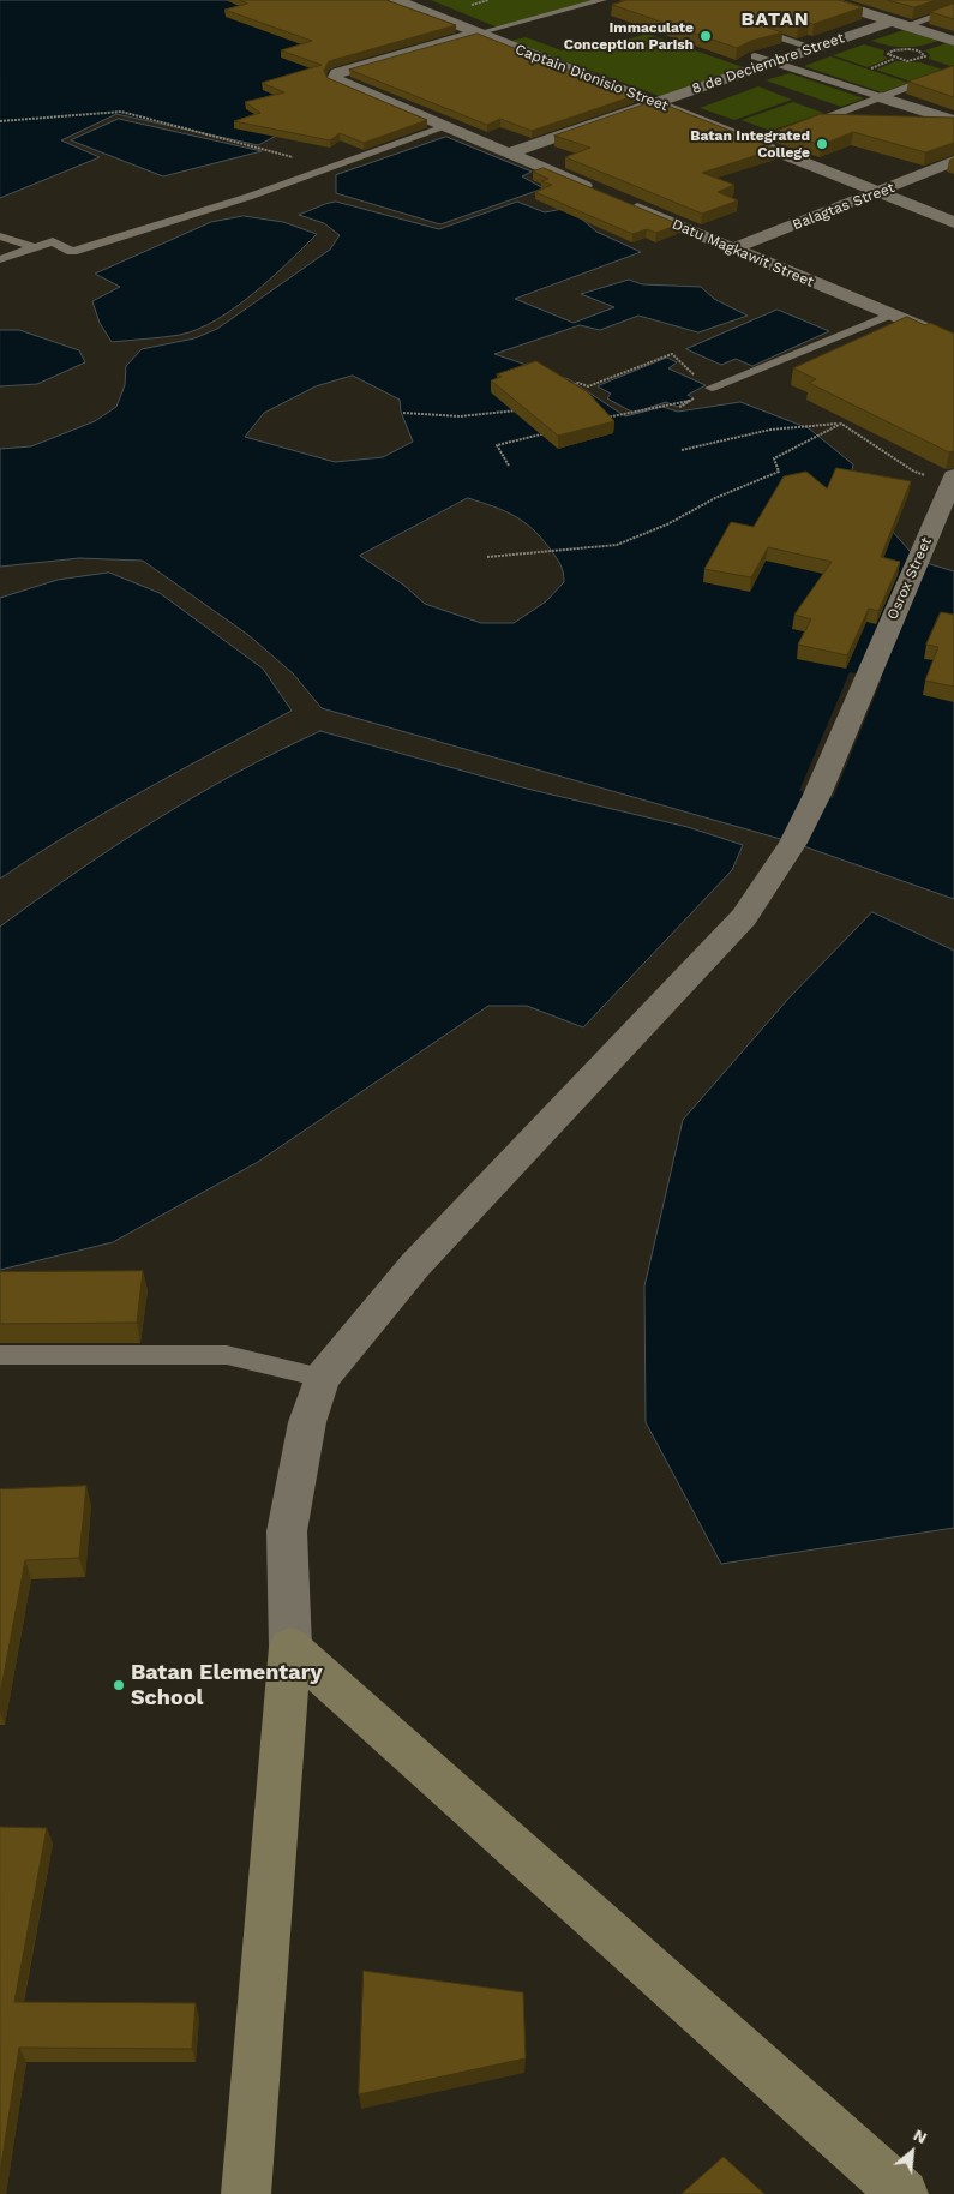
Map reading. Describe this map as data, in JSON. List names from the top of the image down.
{
  "streets": {
    "street": [
      "8 de Deciembre Street",
      "Captain Dionisio Street",
      "Balagtas Street",
      "Datu Magkawit Street",
      "Osrox Street"
    ]
  },
  "crossings": [
    ["8 de Deciembre Street", "Captain Dionisio Street"],
    ["8 de Deciembre Street", "Datu Magkawit Street"],
    ["Captain Dionisio Street", "Balagtas Street"],
    ["Captain Dionisio Street", "Datu Magkawit Street"],
    ["Balagtas Street", "Datu Magkawit Street"]
  ],
  "districts": ["BATAN"],
  "places": ["Immaculate Conception Parish", "Batan Integrated College", "Batan Elementary School"],
  "north": "top right"
}
